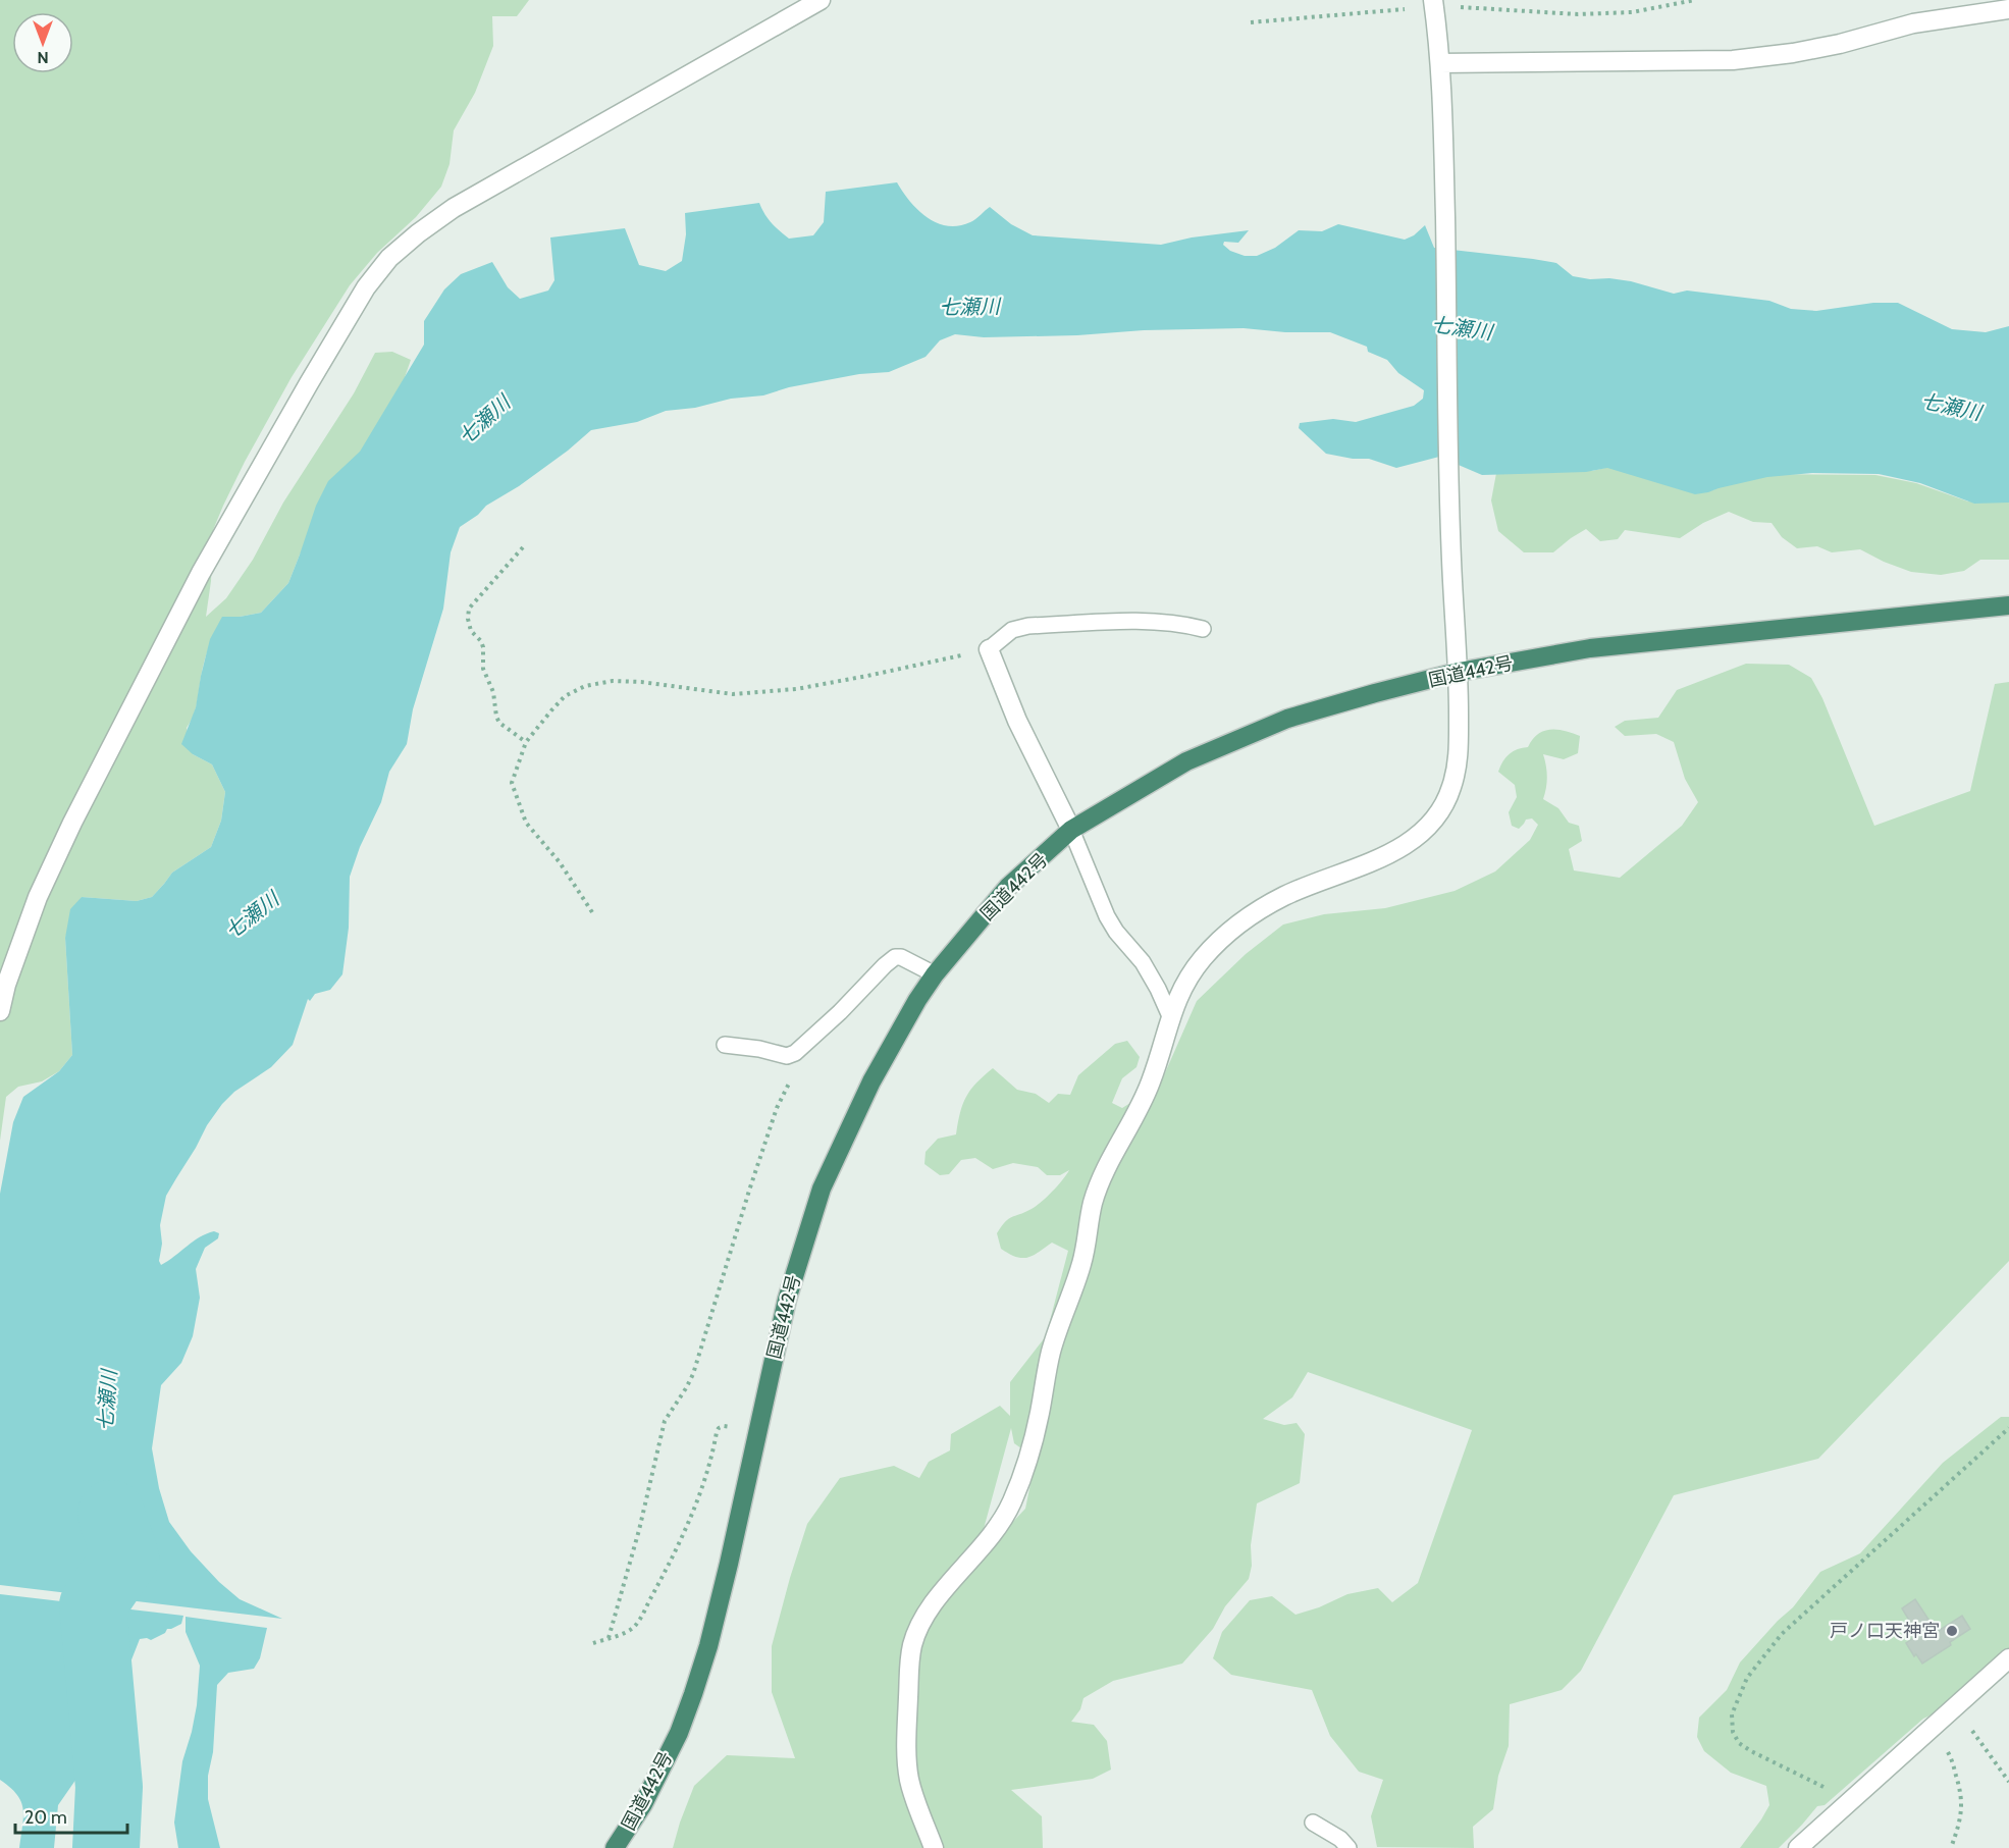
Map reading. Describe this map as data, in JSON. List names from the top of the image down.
{
  "streets": {
    "highway": ["国道442号"]
  },
  "water": ["七瀬川"],
  "places": ["戸ノ口天神宮"],
  "scale_bar": "20 m",
  "north": "bottom"
}
